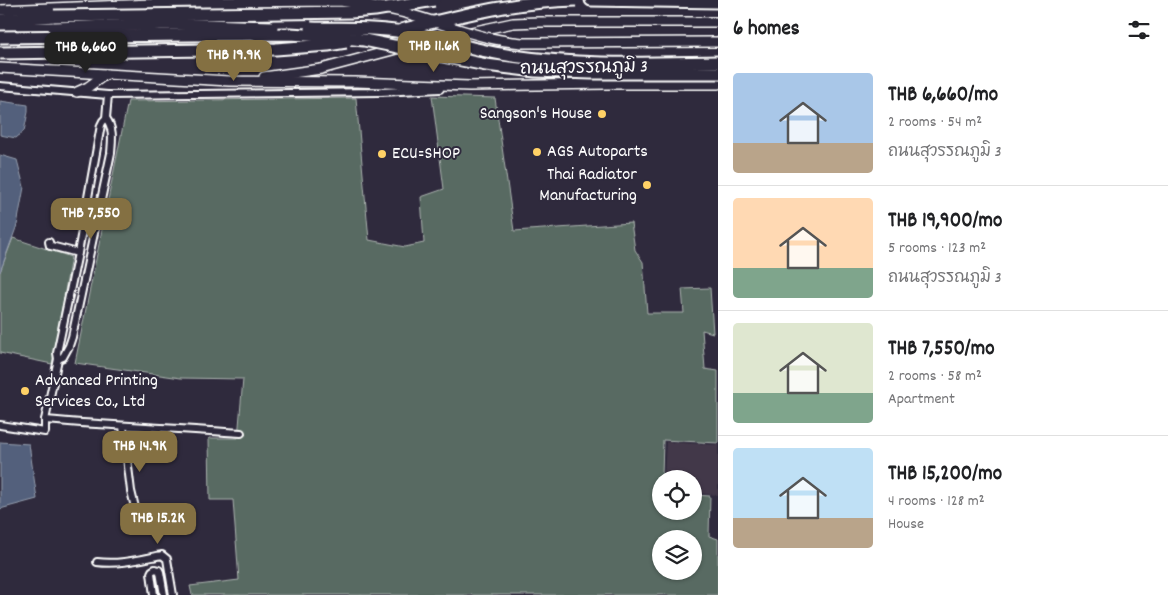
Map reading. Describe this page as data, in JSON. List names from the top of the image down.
{
  "streets": {
    "main road": ["ถนนสุวรรณภูมิ 3"]
  },
  "places": [
    "Sangson's House",
    "AGS Autoparts",
    "ECU=SHOP",
    "Thai Radiator Manufacturing",
    "Advanced Printing Services Co., Ltd"
  ],
  "page": {
    "heading": "6 homes",
    "price": [
      "THB 11.6K",
      "THB 6,660",
      "THB 19.9K",
      "THB 7,550",
      "THB 14.9K",
      "THB 15.2K"
    ],
    "list": [
      {
        "name": "THB 6,660/mo",
        "note": "2 rooms · 54 m² · ถนนสุวรรณภูมิ 3"
      },
      {
        "name": "THB 19,900/mo",
        "note": "5 rooms · 123 m² · ถนนสุวรรณภูมิ 3"
      },
      {
        "name": "THB 7,550/mo",
        "note": "2 rooms · 58 m² · Apartment"
      },
      {
        "name": "THB 15,200/mo",
        "note": "4 rooms · 128 m² · House"
      }
    ]
  }
}
